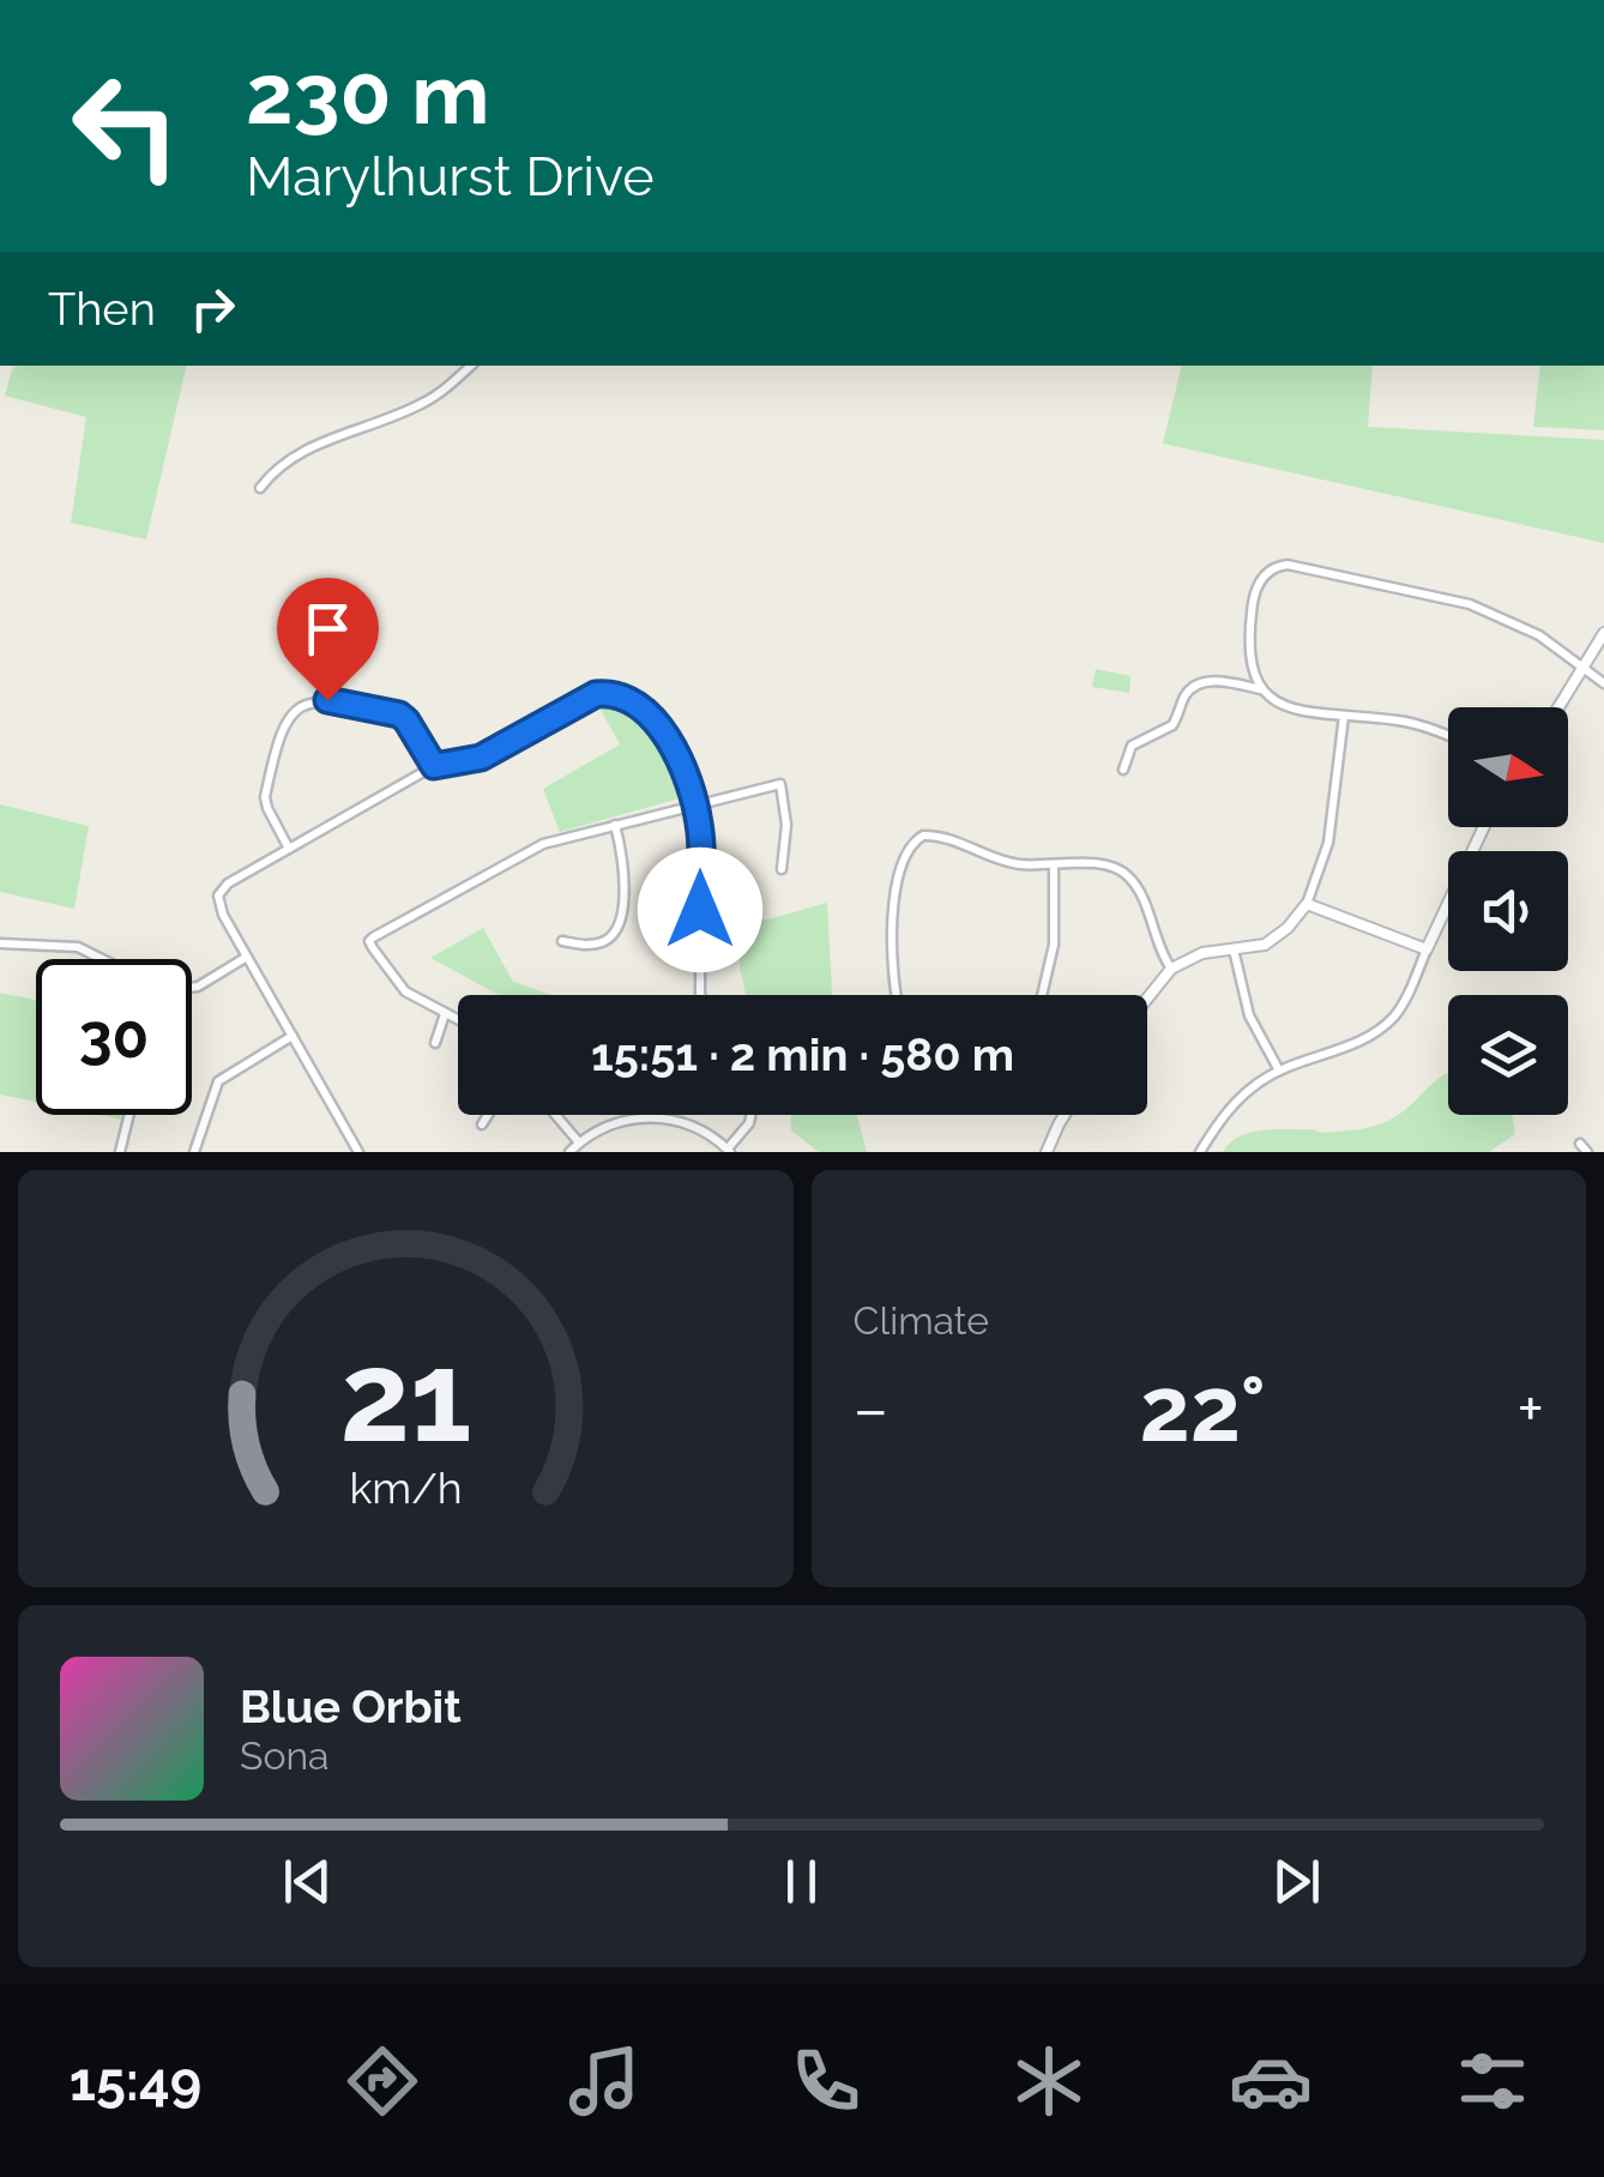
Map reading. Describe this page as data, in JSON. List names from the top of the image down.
{
  "north": "right",
  "page": {
    "turn": ["230 m", "Marylhurst Drive"],
    "then": "Then",
    "limit": "30",
    "trip": "15:51 · 2 min · 580 m",
    "tile": "Climate",
    "heat": ["−", "22°", "+"],
    "song": ["Blue Orbit", "Sona"],
    "tabs": "15:49",
    "gauge": ["21", "km/h"]
  }
}
